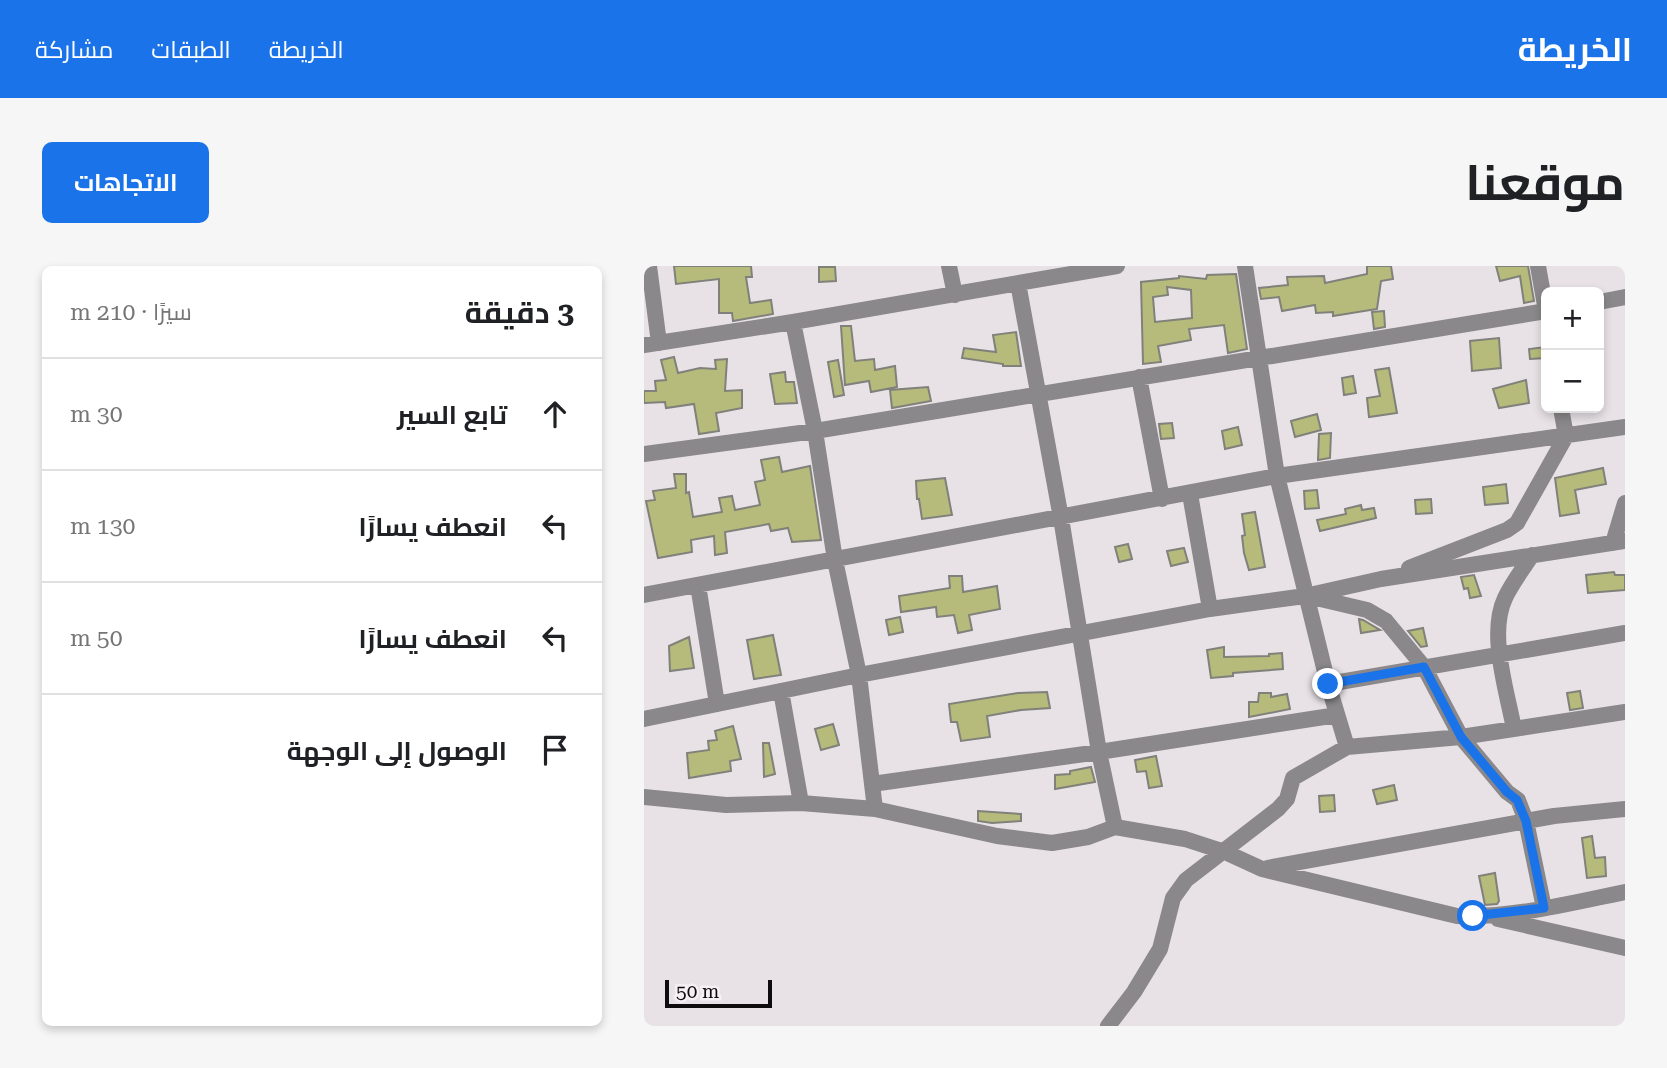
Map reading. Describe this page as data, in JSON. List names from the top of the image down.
{
  "scale_bar": "50 m",
  "page": {
    "header": "الخريطة",
    "nav": ["الخريطة", "الطبقات", "مشاركة"],
    "title": "موقعنا",
    "buttons": "الاتجاهات",
    "heading": ["3 دقيقة", "سيرًا · 210 m"],
    "map_buttons": ["+", "−"],
    "list": [
      ["تابع السير", "30 m"],
      ["انعطف يسارًا", "130 m"],
      ["انعطف يسارًا", "50 m"],
      "الوصول إلى الوجهة"
    ],
    "scale": "50 m"
  }
}
